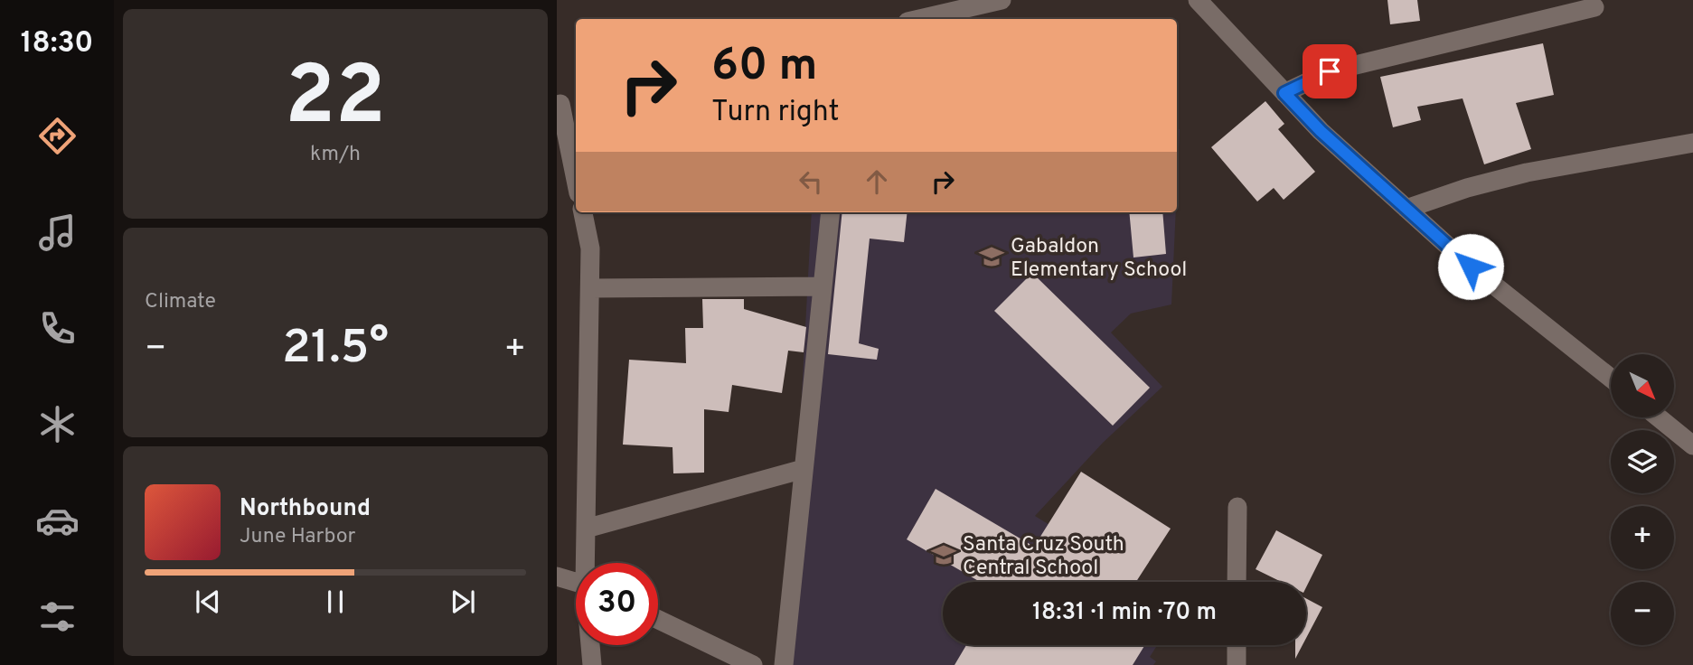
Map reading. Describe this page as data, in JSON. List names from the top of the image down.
{
  "places": {
    "school or university": ["Gabaldon Elementary School", "Santa Cruz South Central School"]
  },
  "north": "bottom right",
  "page": {
    "tabs": "18:30",
    "tile": [
      ["22", "km/h"],
      "Climate"
    ],
    "turn": ["60 m", "Turn right"],
    "heat": ["−", "21.5°", "+"],
    "map_buttons": ["+", "−"],
    "song": ["Northbound", "June Harbor"],
    "limit": "30",
    "trip": "18:31 · 1 min · 70 m"
  }
}
